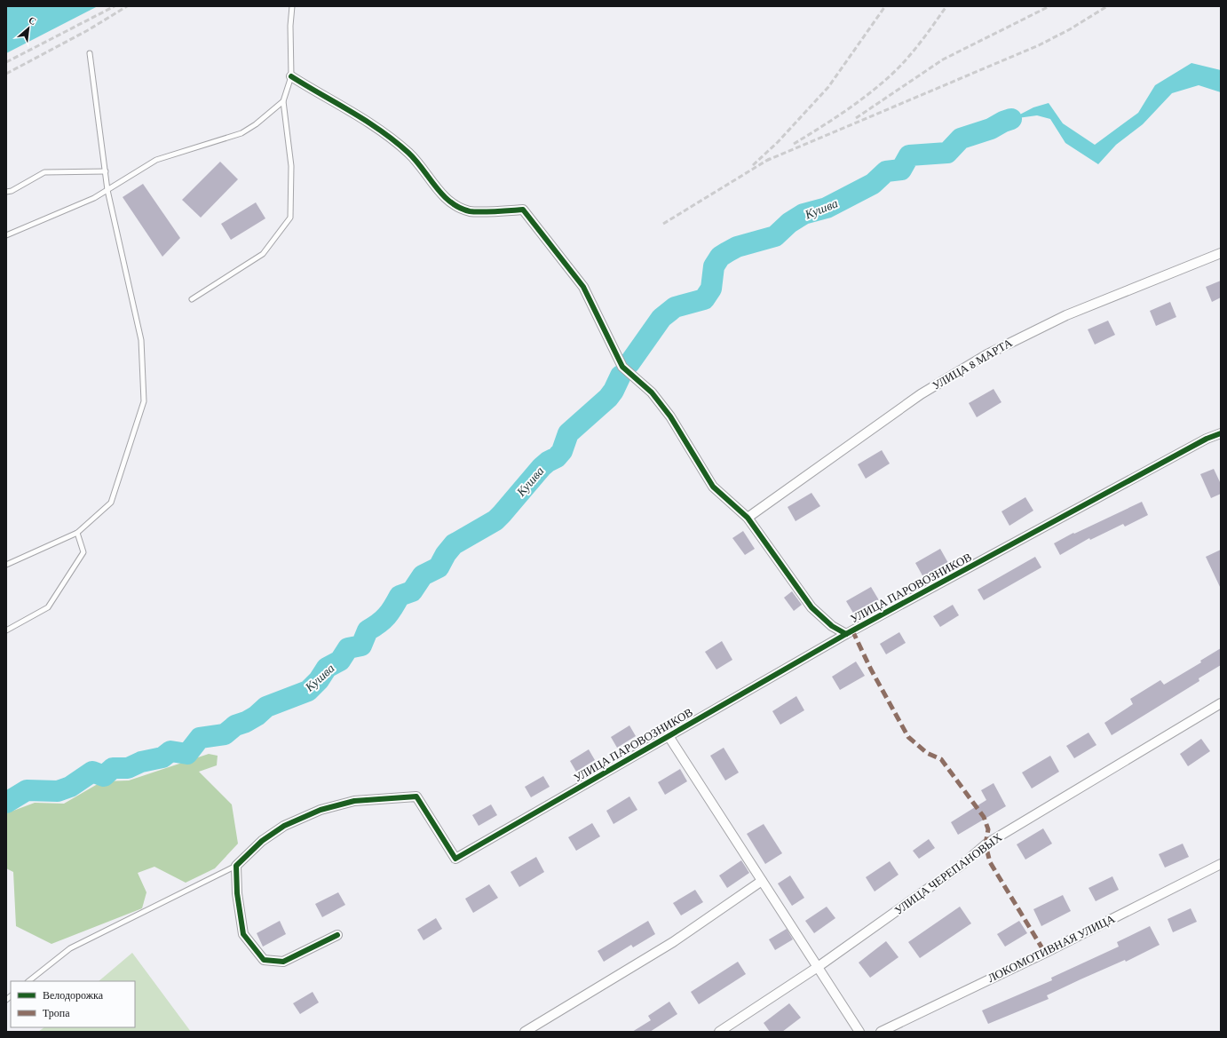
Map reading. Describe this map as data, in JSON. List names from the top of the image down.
{
  "streets": {
    "street": [
      "УЛИЦА 8 МАРТА",
      "УЛИЦА ПАРОВОЗНИКОВ",
      "УЛИЦА ЧЕРЕПАНОВЫХ",
      "ЛОКОМОТИВНАЯ УЛИЦА"
    ]
  },
  "water": ["Кушва"],
  "legend": ["Велодорожка", "Тропа"],
  "north": "top right"
}
